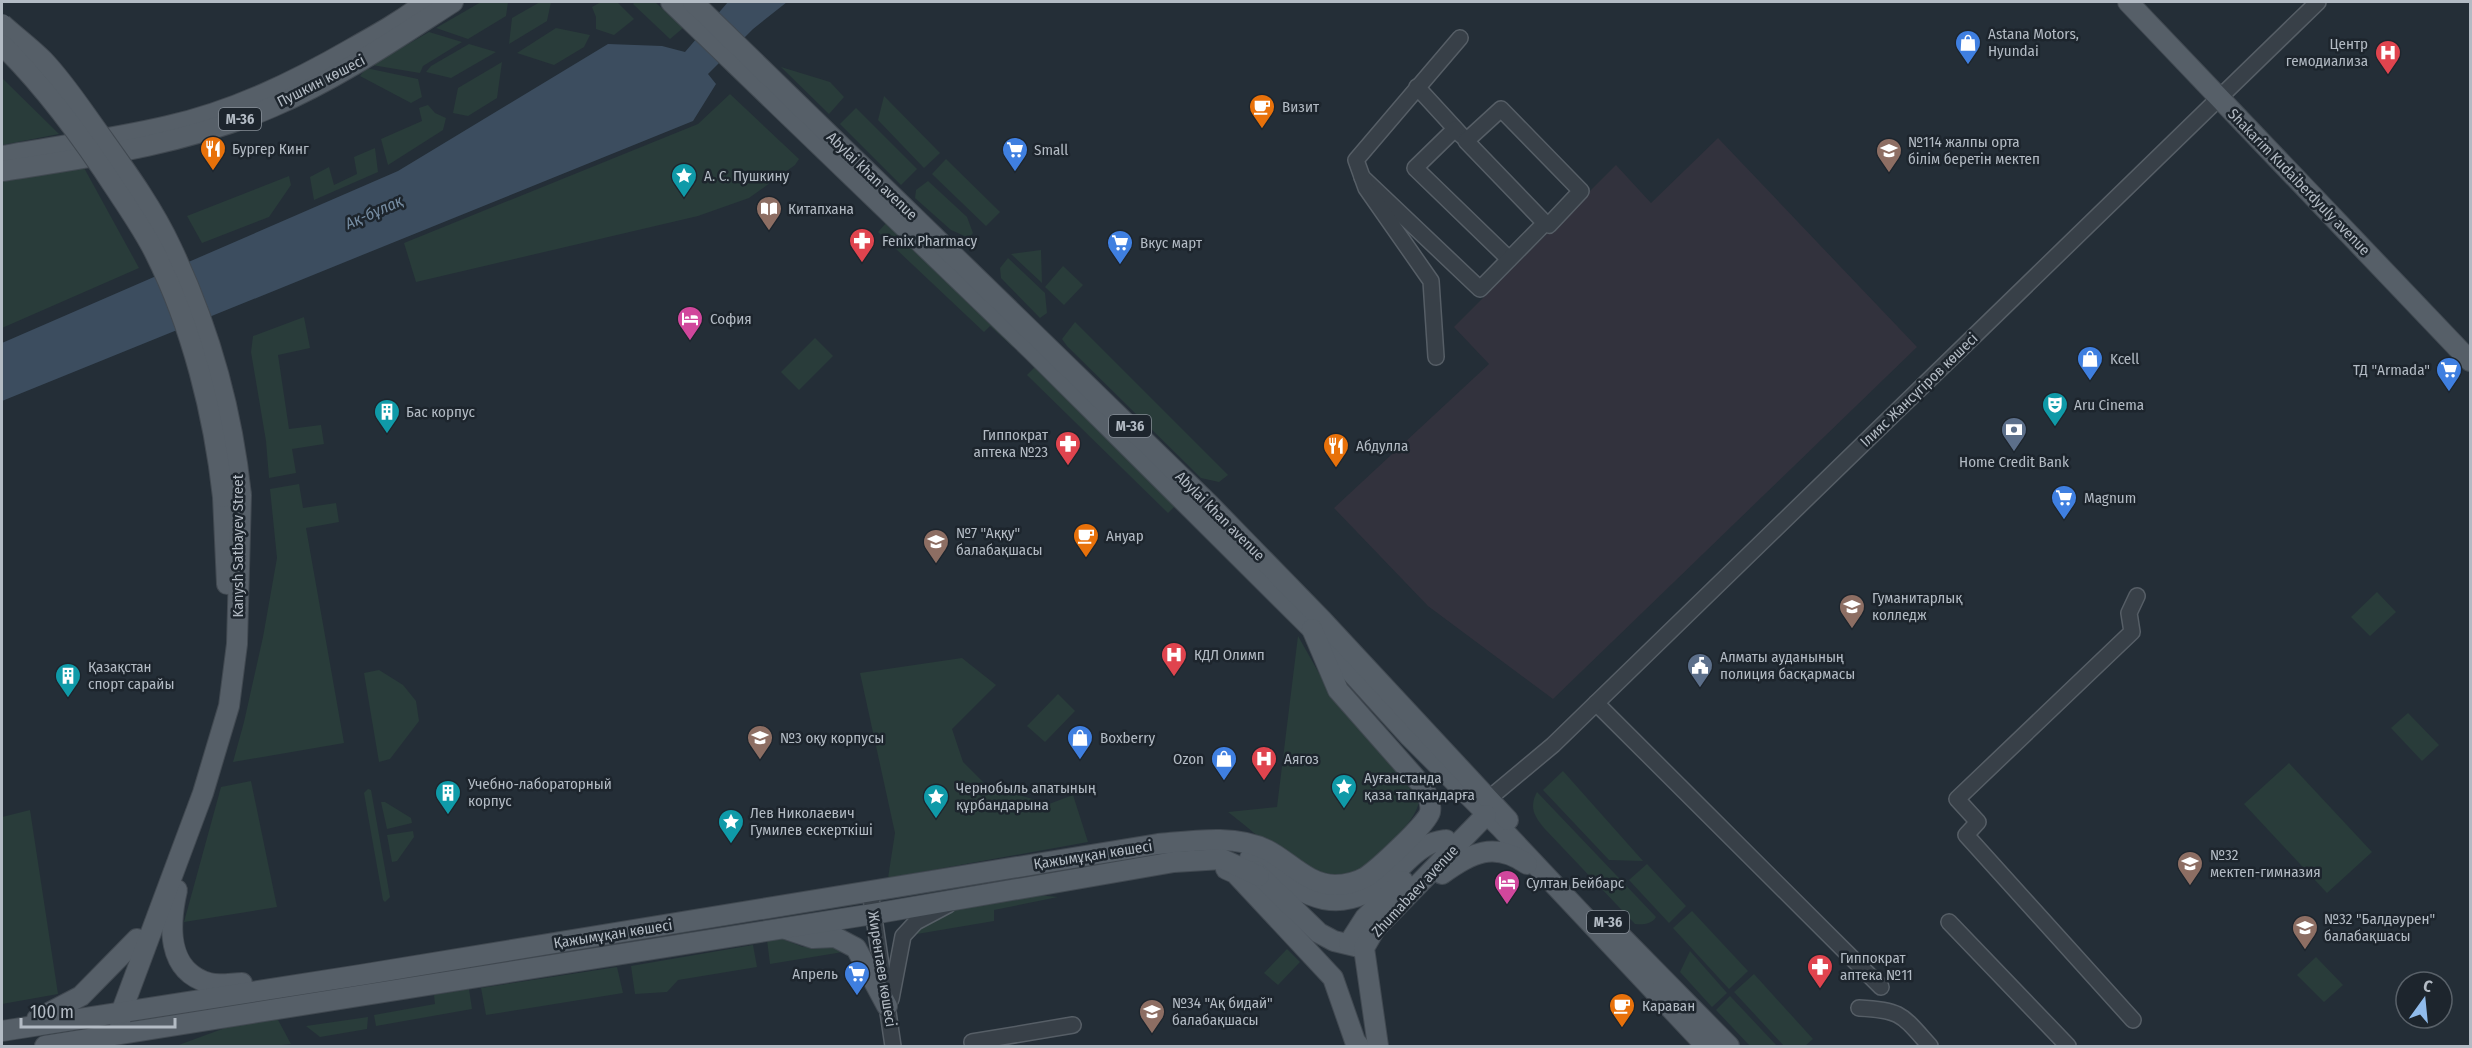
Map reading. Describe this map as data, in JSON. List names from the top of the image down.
{
  "streets": {
    "main road": [
      "Пушкин көшесі",
      "M-36",
      "Abylai khan avenue",
      "Shakarim Kudaiberdyuly avenue",
      "Kanysh Satbayev Street",
      "Қажымұқан көшесі",
      "Zhumabaev avenue"
    ],
    "street": ["Ілияс Жансүгіров көшесі", "Жирентаев көшесі"]
  },
  "crossings": [
    ["M-36", "Abylai khan avenue"],
    ["Abylai khan avenue", "Ілияс Жансүгіров көшесі"],
    ["Abylai khan avenue", "Қажымұқан көшесі"],
    ["Abylai khan avenue", "Zhumabaev avenue"],
    ["Shakarim Kudaiberdyuly avenue", "Ілияс Жансүгіров көшесі"],
    ["Ілияс Жансүгіров көшесі", "Zhumabaev avenue"],
    ["Kanysh Satbayev Street", "Қажымұқан көшесі"],
    ["Қажымұқан көшесі", "Жирентаев көшесі"]
  ],
  "water": ["Ақ-бұлақ"],
  "places": {
    "shop": [
      "Astana Motors, Hyundai",
      "Kcell",
      "Boxberry",
      "Ozon"
    ],
    "hospital": ["Центр гемодиализа", "КДЛ Олимп", "Аягоз"],
    "cafe": ["Визит", "Ануар", "Караван"],
    "restaurant": ["Бургер Кинг", "Абдулла"],
    "supermarket": [
      "Small",
      "Вкус март",
      "ТД \"Armada\"",
      "Magnum",
      "Апрель"
    ],
    "school or university": [
      "№114 жалпы орта білім беретін мектеп",
      "№7 \"Аққу\" балабақшасы",
      "Гуманитарлық колледж",
      "№3 оқу корпусы",
      "№32 мектеп-гимназия",
      "№32 \"Балдәурен\" балабақшасы",
      "№34 \"Ақ бидай\" балабақшасы"
    ],
    "place": [
      "А. С. Пушкину",
      "Ауғанстанда қаза тапқандарға",
      "Чернобыль апатының құрбандарына",
      "Лев Николаевич Гумилев ескерткіші"
    ],
    "library": ["Китапхана"],
    "pharmacy": ["Fenix Pharmacy", "Гиппократ аптека №23", "Гиппократ аптека №11"],
    "hotel": ["София", "Султан Бейбарс"],
    "theatre": ["Aru Cinema"],
    "building": ["Бас корпус", "Қазақстан спорт сарайы", "Учебно-лабораторный корпус"],
    "bank": ["Home Credit Bank"],
    "public building": ["Алматы ауданының полиция басқармасы"]
  },
  "scale_bar": "100 m",
  "north": "top"
}
